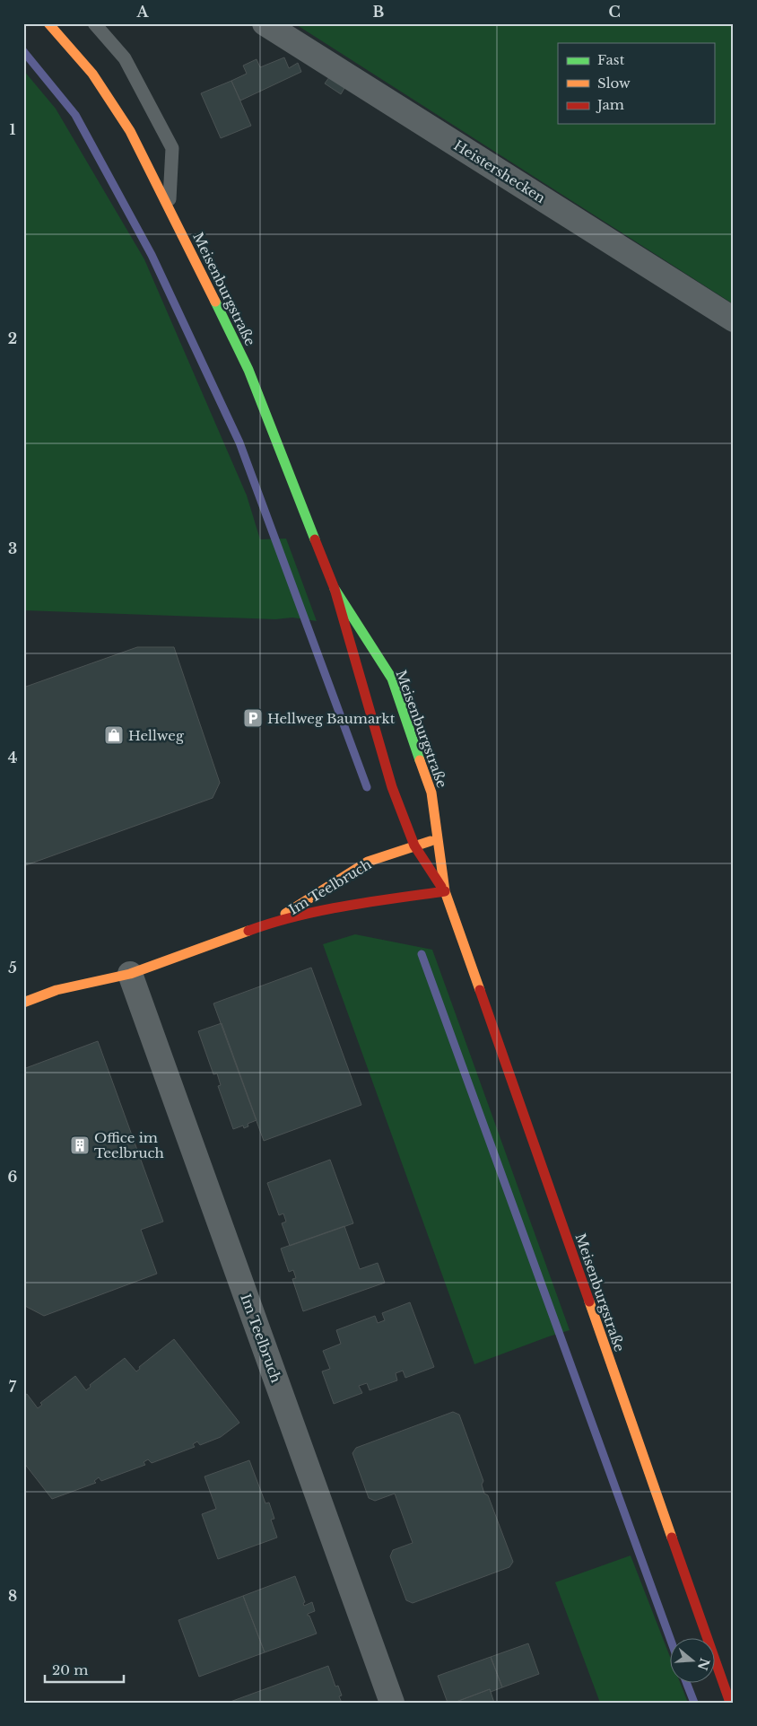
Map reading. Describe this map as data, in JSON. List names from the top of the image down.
{
  "streets": {
    "main road": ["Meisenburgstraße", "Im Teelbruch"],
    "street": ["Heistershecken"]
  },
  "crossings": [
    ["Meisenburgstraße", "Im Teelbruch"]
  ],
  "places": {
    "parking": ["Hellweg Baumarkt"],
    "shop": ["Hellweg"],
    "building": ["Office im Teelbruch"]
  },
  "legend": ["Fast", "Slow", "Jam"],
  "scale_bar": "20 m",
  "north": "right",
  "grid": {
    "columns": ["A", "B", "C"],
    "rows": [
      "1",
      "2",
      "3",
      "4",
      "5",
      "6",
      "7",
      "8"
    ]
  }
}
